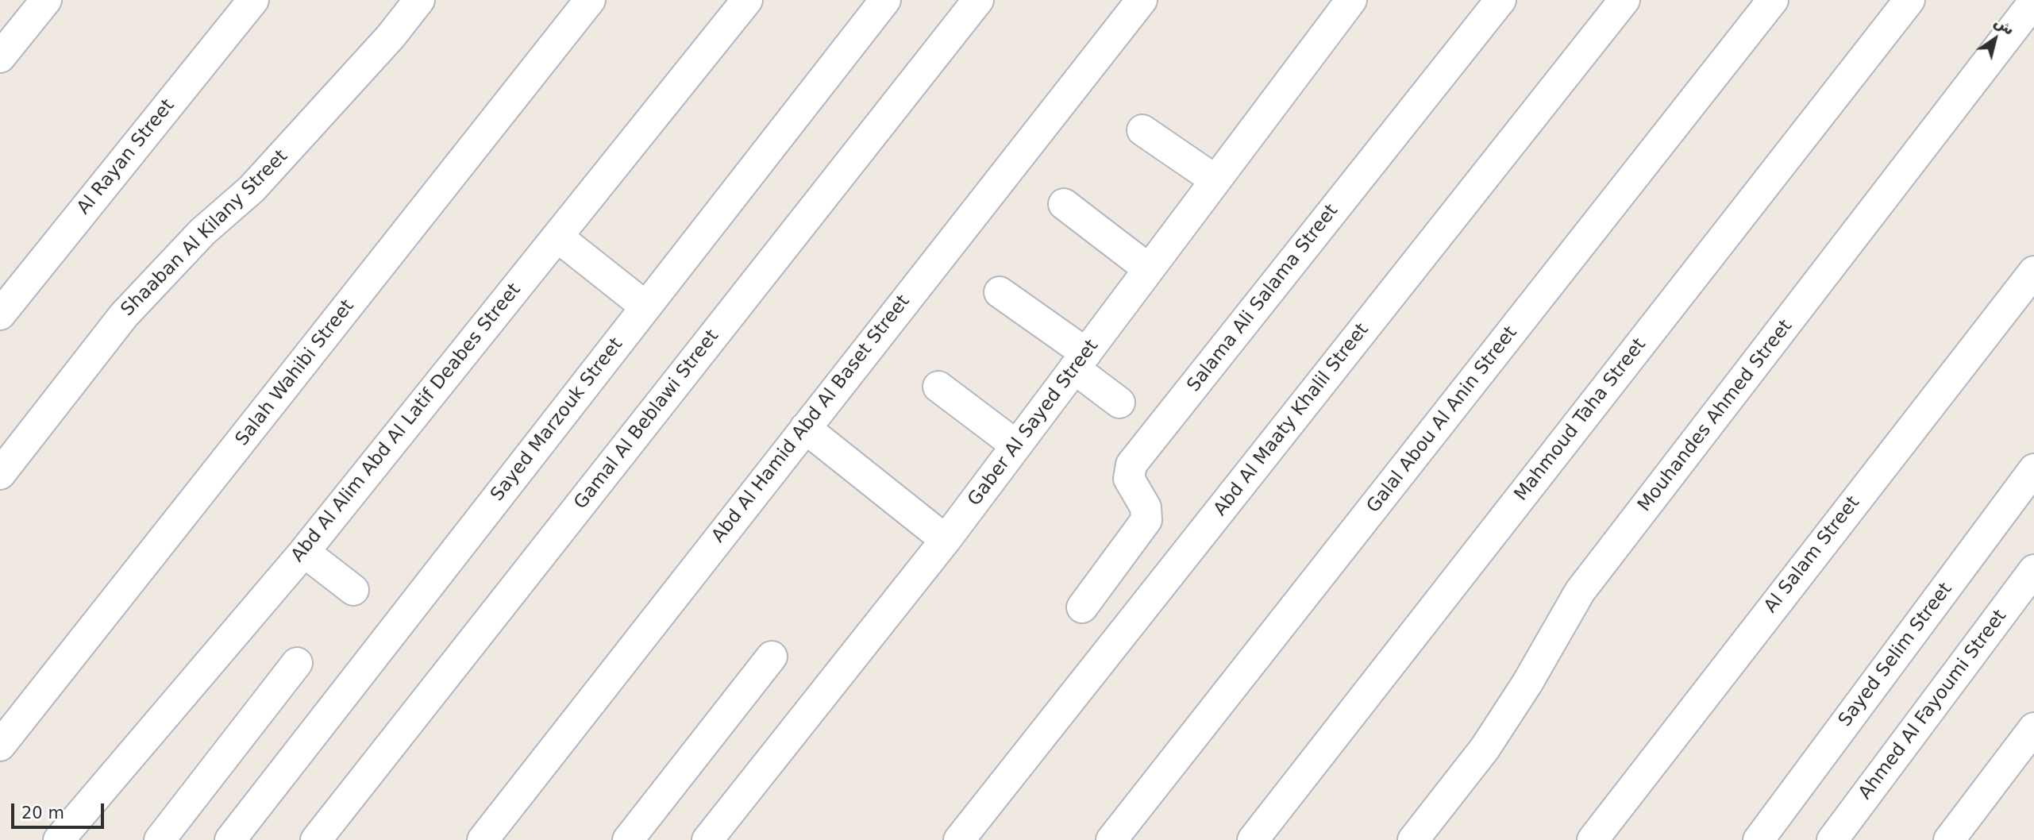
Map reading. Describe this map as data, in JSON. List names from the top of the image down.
{
  "streets": {
    "street": [
      "Al Rayan Street",
      "Shaaban Al Kilany Street",
      "Salama Ali Salama Street",
      "Salah Wahibi Street",
      "Mouhandes Ahmed Street",
      "Abd Al Hamid Abd Al Baset Street",
      "Sayed Marzouk Street",
      "Gamal Al Beblawi Street",
      "Abd Al Maaty Khalil Street",
      "Galal Abou Al Anin Street",
      "Mahmoud Taha Street",
      "Abd Al Alim Abd Al Latif Deabes Street",
      "Gaber Al Sayed Street",
      "Al Salam Street",
      "Sayed Selim Street",
      "Ahmed Al Fayoumi Street"
    ]
  },
  "scale_bar": "20 m",
  "north": "top right"
}
